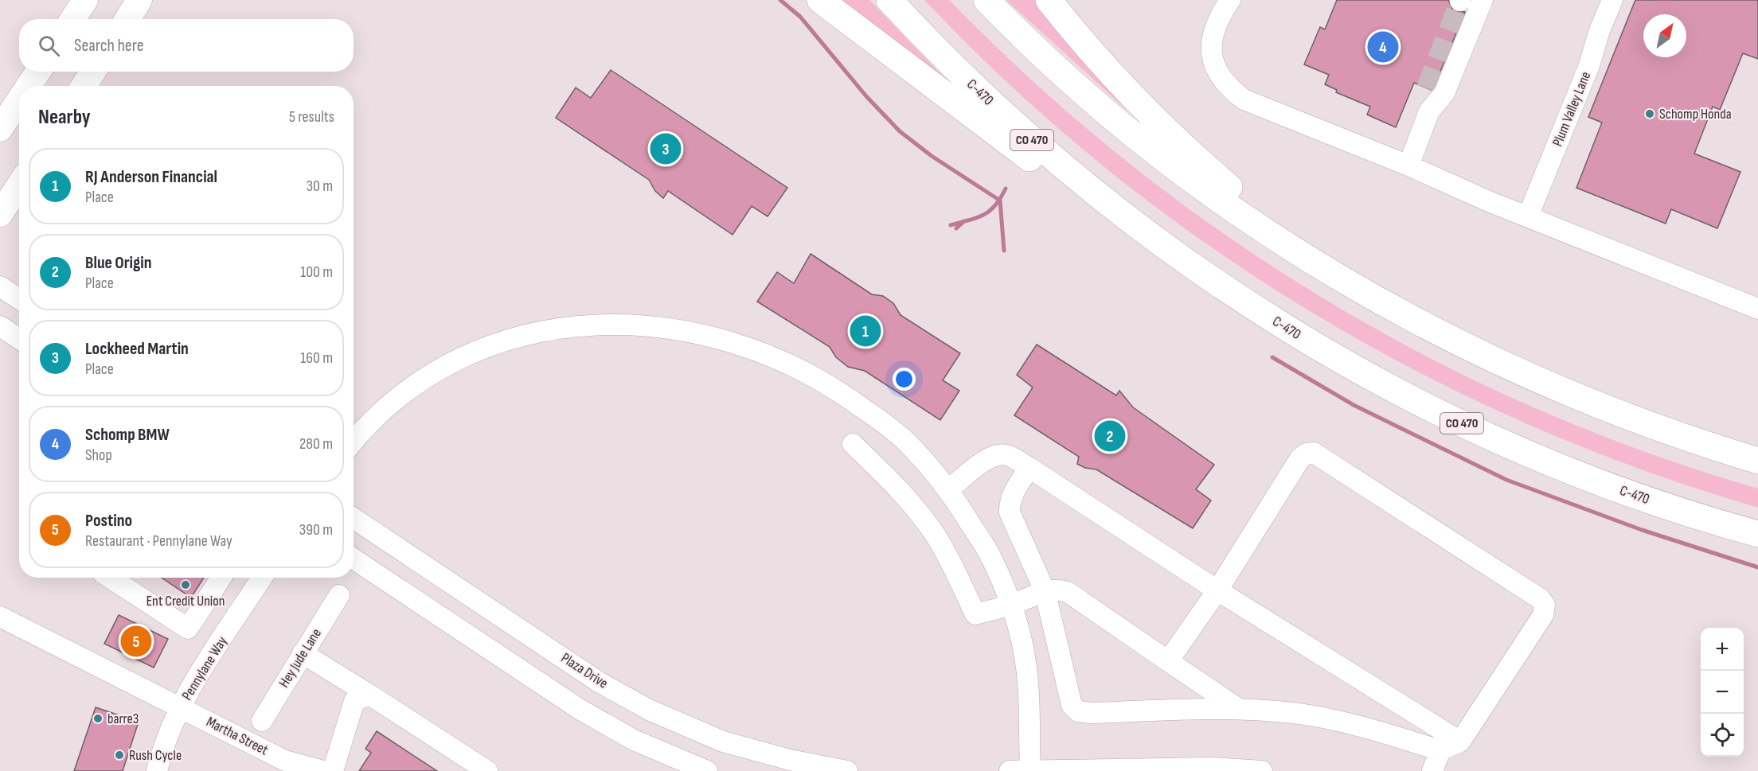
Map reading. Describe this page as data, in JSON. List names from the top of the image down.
{
  "streets": {
    "highway": ["C-470", "CO 470"],
    "street": [
      "Plum Valley Lane",
      "Hey Jude Lane",
      "Pennylane Way",
      "Plaza Drive",
      "Martha Street"
    ]
  },
  "crossings": [
    ["Pennylane Way", "Martha Street"]
  ],
  "places": [
    "Schomp Honda",
    "Ent Credit Union",
    "barre3",
    "Rush Cycle"
  ],
  "north": "top right",
  "page": {
    "search": "Search here",
    "pins": [
      "4",
      "3",
      "1",
      "2",
      "5"
    ],
    "heading": ["Nearby", "5 results"],
    "list": [
      {
        "mark": "1",
        "name": "RJ Anderson Financial",
        "note": "Place",
        "value": "30 m"
      },
      {
        "mark": "2",
        "name": "Blue Origin",
        "note": "Place",
        "value": "100 m"
      },
      {
        "mark": "3",
        "name": "Lockheed Martin",
        "note": "Place",
        "value": "160 m"
      },
      {
        "mark": "4",
        "name": "Schomp BMW",
        "note": "Shop",
        "value": "280 m"
      },
      {
        "mark": "5",
        "name": "Postino",
        "note": "Restaurant · Pennylane Way",
        "value": "390 m"
      }
    ],
    "map_buttons": ["+", "−"]
  }
}
